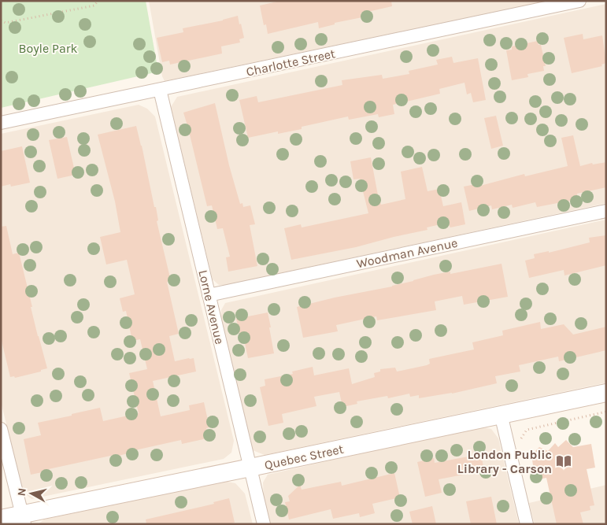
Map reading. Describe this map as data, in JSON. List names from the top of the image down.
{
  "streets": {
    "street": [
      "Charlotte Street",
      "Woodman Avenue",
      "Lorne Avenue",
      "Quebec Street"
    ]
  },
  "crossings": [
    ["Charlotte Street", "Lorne Avenue"],
    ["Woodman Avenue", "Lorne Avenue"],
    ["Lorne Avenue", "Quebec Street"]
  ],
  "parks": ["Boyle Park"],
  "places": {
    "library": ["London Public Library - Carson"]
  },
  "north": "left"
}
